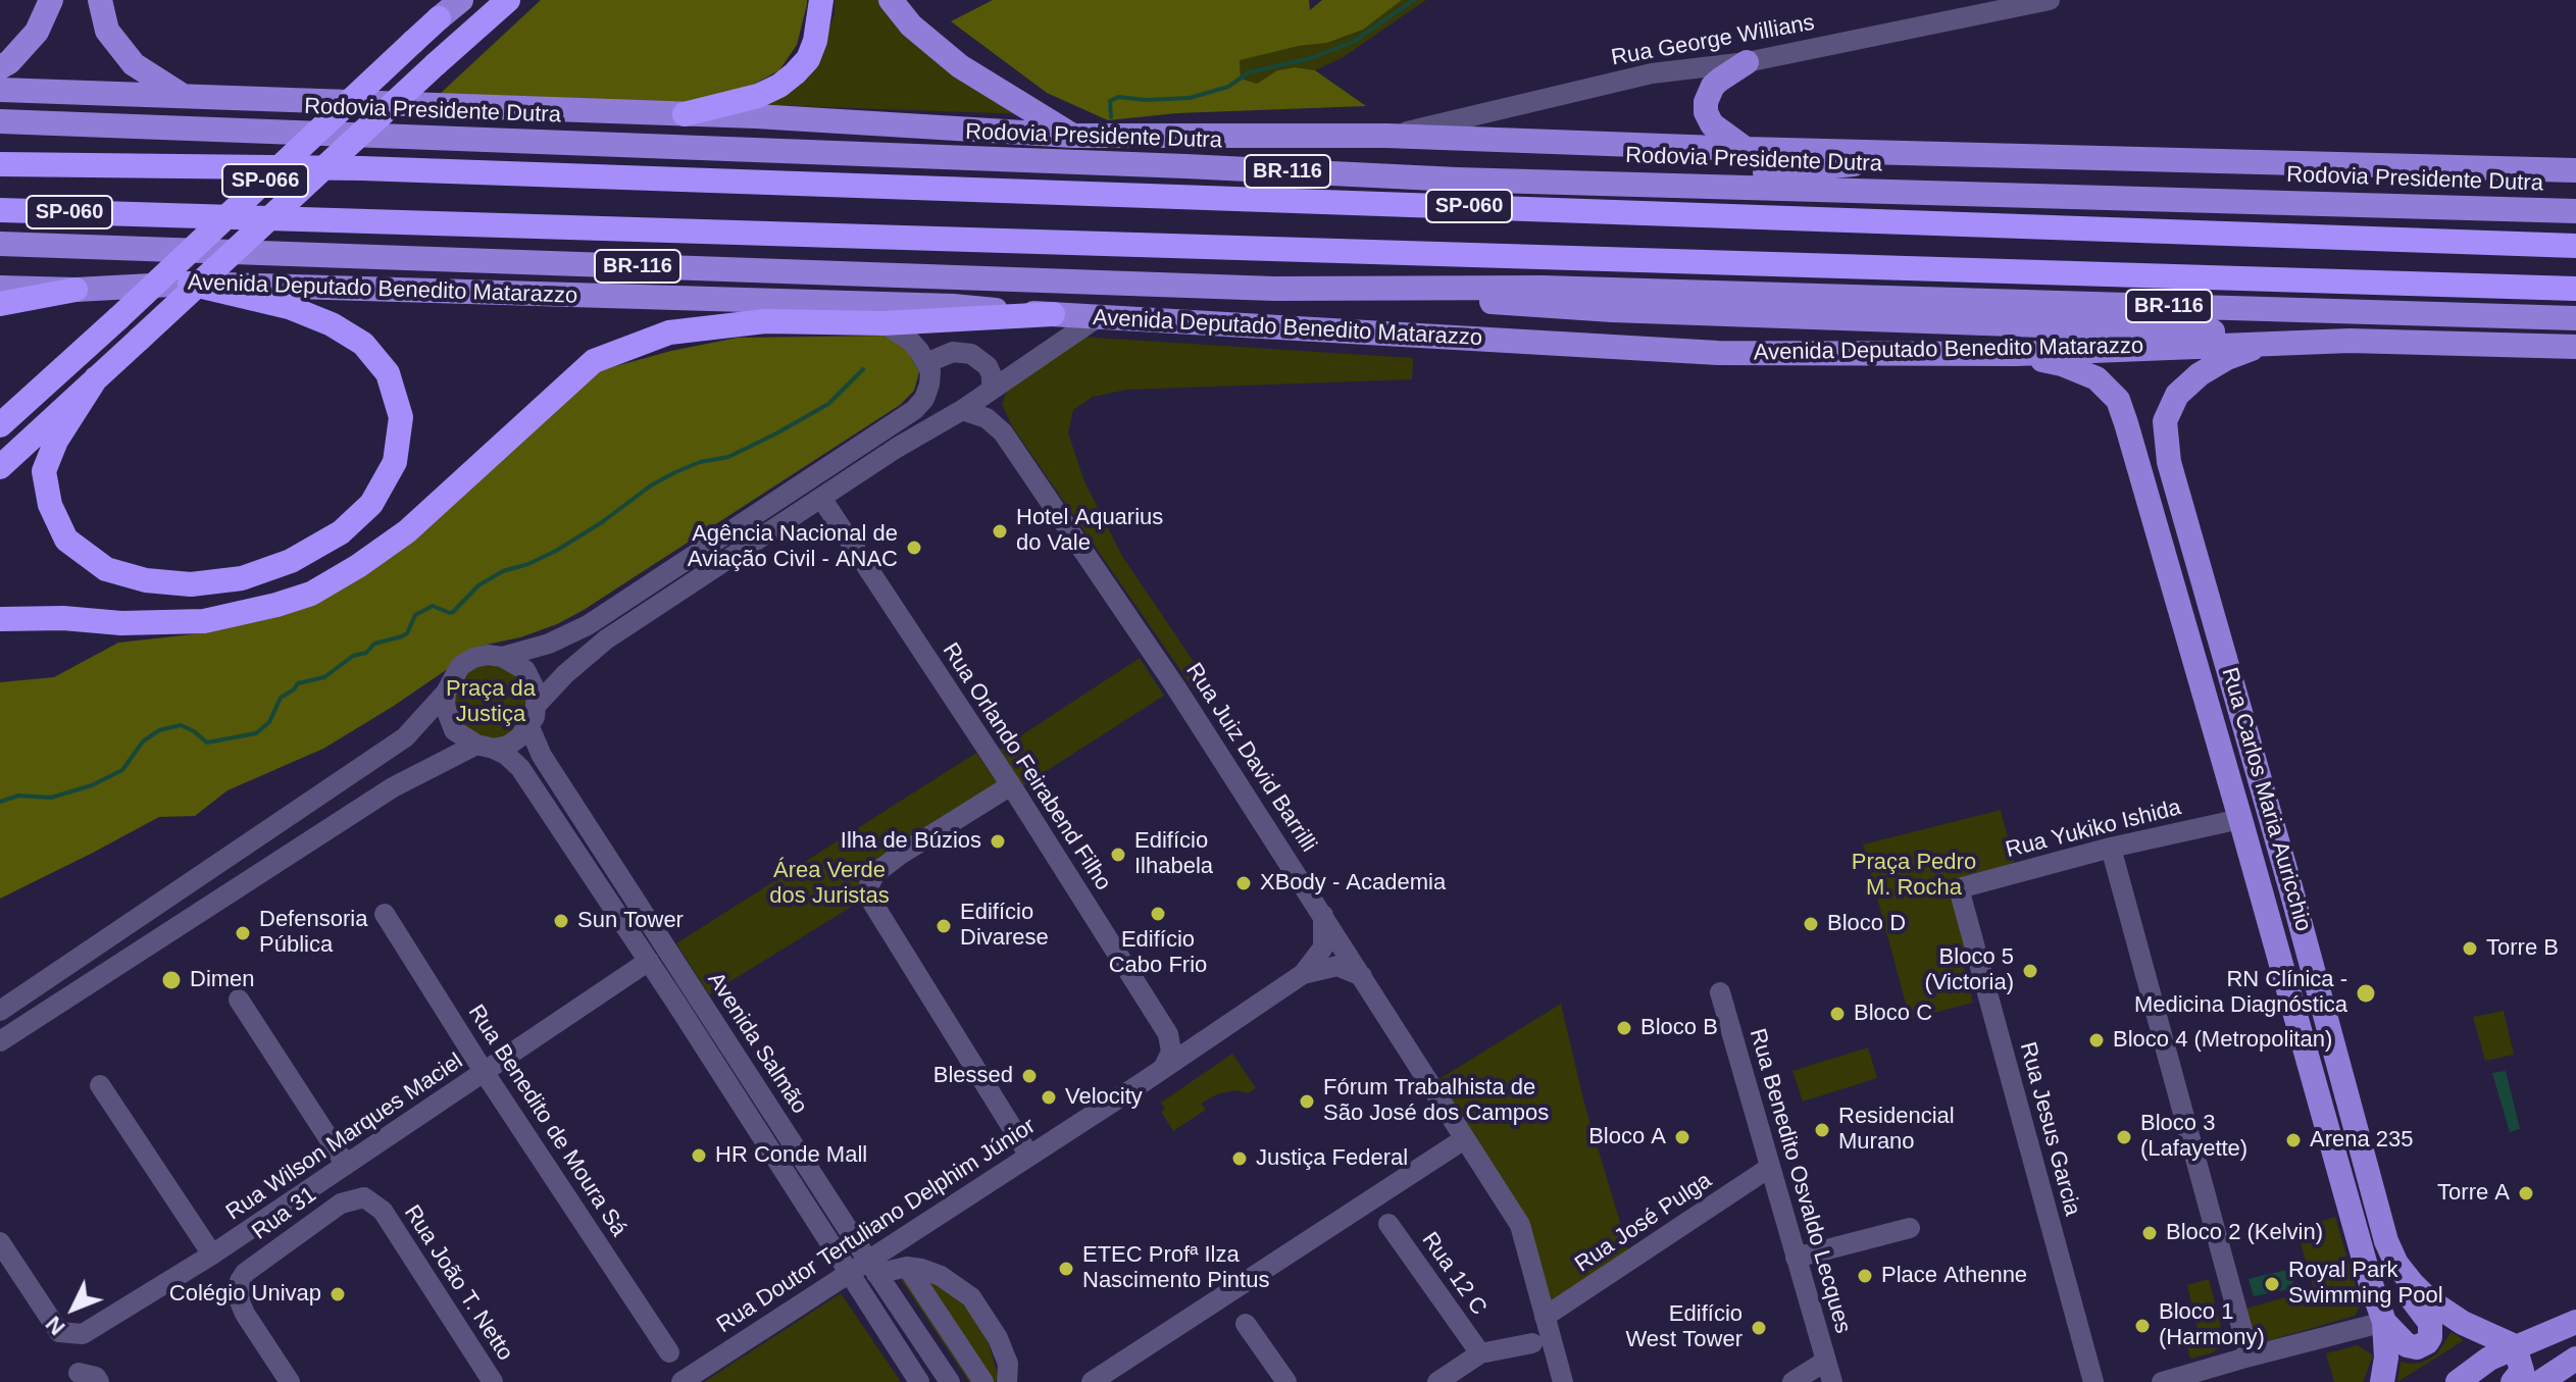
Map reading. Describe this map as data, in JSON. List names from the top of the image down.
{
  "streets": {
    "highway": ["SP-066", "SP-060"],
    "main road": [
      "Rodovia Presidente Dutra",
      "BR-116",
      "Avenida Deputado Benedito Matarazzo",
      "Rua Carlos Maria Auricchio"
    ],
    "street": [
      "Rua George Willians",
      "Rua Juiz David Barrilli",
      "Rua Orlando Feirabend Filho",
      "Rua Yukiko Ishida",
      "Avenida Salmão",
      "Rua Benedito de Moura Sá",
      "Rua Jesus Garcia",
      "Rua Wilson Marques Maciel",
      "Rua Benedito Osvaldo Lecques",
      "Rua 31",
      "Rua José Pulga",
      "Rua Doutor Tertuliano Delphim Júnior",
      "Rua 12 C",
      "Rua João T. Netto"
    ]
  },
  "crossings": [
    ["Avenida Deputado Benedito Matarazzo", "Rua Carlos Maria Auricchio"],
    ["Rua Juiz David Barrilli", "Rua José Pulga"],
    ["Rua Juiz David Barrilli", "Rua Doutor Tertuliano Delphim Júnior"],
    ["Rua Orlando Feirabend Filho", "Rua Doutor Tertuliano Delphim Júnior"],
    ["Rua Carlos Maria Auricchio", "Rua Yukiko Ishida"],
    ["Rua Yukiko Ishida", "Rua Jesus Garcia"],
    ["Avenida Salmão", "Rua Wilson Marques Maciel"],
    ["Avenida Salmão", "Rua Doutor Tertuliano Delphim Júnior"],
    ["Rua Benedito de Moura Sá", "Rua Wilson Marques Maciel"],
    ["Rua Benedito Osvaldo Lecques", "Rua José Pulga"],
    ["Rua 31", "Rua João T. Netto"]
  ],
  "parks": ["Praça da Justiça", "Praça Pedro M. Rocha", "Área Verde dos Juristas"],
  "places": [
    "Hotel Aquarius do Vale",
    "Agência Nacional de Aviação Civil - ANAC",
    "Ilha de Búzios",
    "Edifício Ilhabela",
    "XBody - Academia",
    "Edifício Cabo Frio",
    "Sun Tower",
    "Bloco D",
    "Edifício Divarese",
    "Defensoria Pública",
    "Torre B",
    "Bloco 5 (Victoria)",
    "Dimen",
    "RN Clínica - Medicina Diagnóstica",
    "Bloco C",
    "Bloco B",
    "Bloco 4 (Metropolitan)",
    "Blessed",
    "Velocity",
    "Fórum Trabalhista de São José dos Campos",
    "Residencial Murano",
    "Bloco A",
    "Bloco 3 (Lafayette)",
    "Arena 235",
    "HR Conde Mall",
    "Justiça Federal",
    "Torre A",
    "Bloco 2 (Kelvin)",
    "ETEC Profª Ilza Nascimento Pintus",
    "Place Athenne",
    "Royal Park Swimming Pool",
    "Colégio Univap",
    "Bloco 1 (Harmony)",
    "Edifício West Tower"
  ],
  "north": "bottom left"
}
